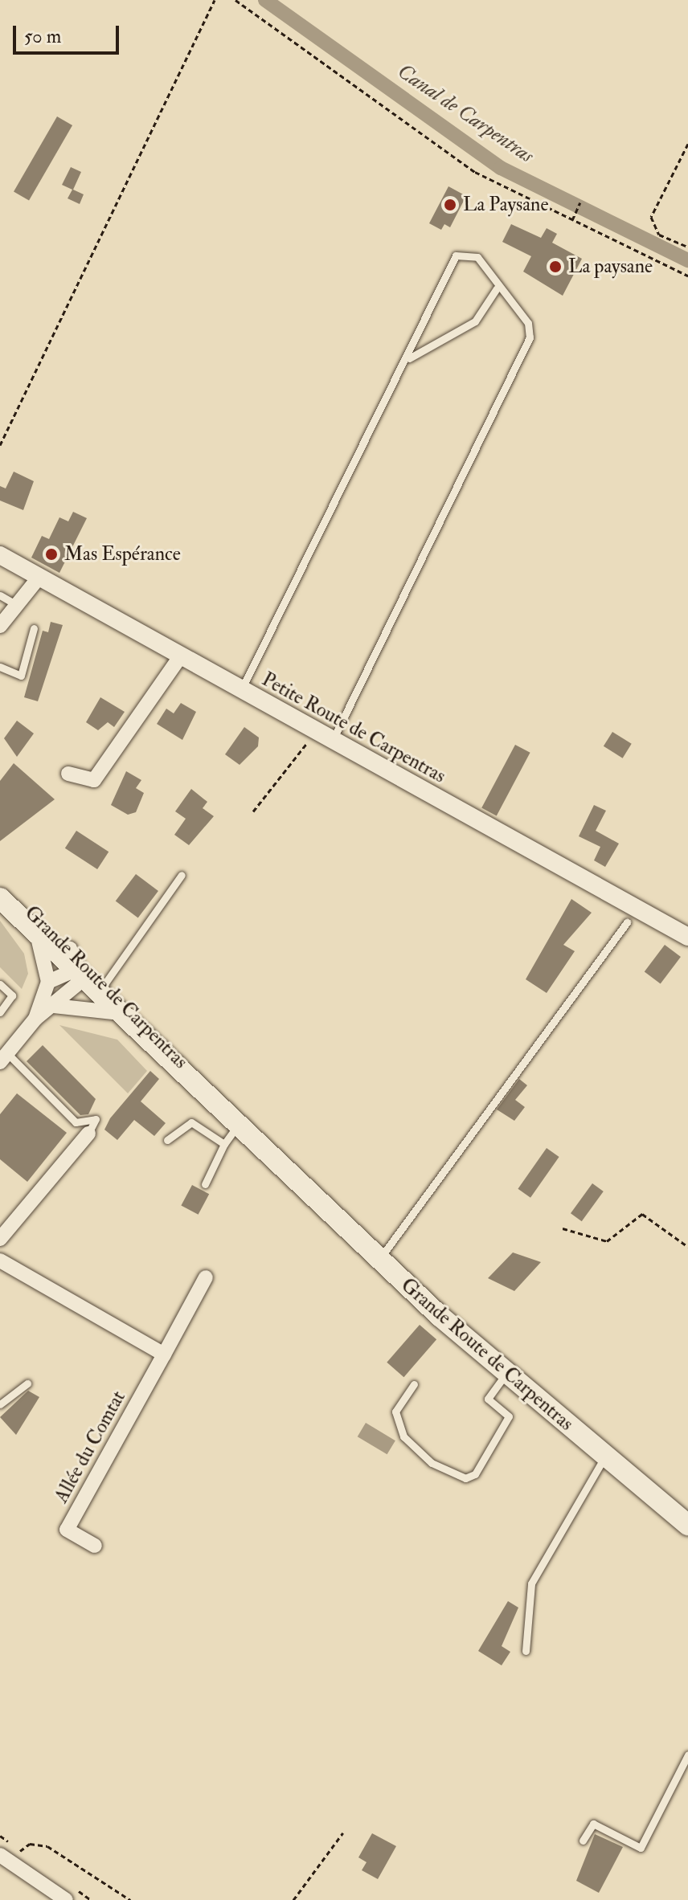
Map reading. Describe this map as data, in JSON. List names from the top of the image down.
{
  "streets": {
    "main road": ["Grande Route de Carpentras"],
    "street": ["Petite Route de Carpentras", "Allée du Comtat"]
  },
  "water": ["Canal de Carpentras"],
  "places": ["La Paysane", "La paysane", "Mas Espérance"],
  "scale_bar": "50 m"
}
